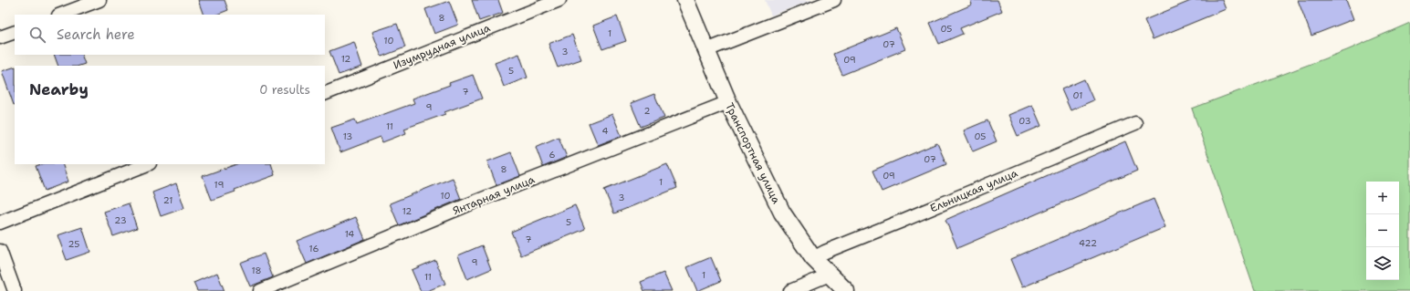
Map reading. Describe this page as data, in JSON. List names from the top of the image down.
{
  "streets": {
    "street": [
      "Изумрудная улица",
      "Транспортная улица",
      "Ельницкая улица",
      "Янтарная улица"
    ]
  },
  "crossings": [
    ["Транспортная улица", "Ельницкая улица"],
    ["Транспортная улица", "Янтарная улица"]
  ],
  "house_numbers": [
    "8",
    "05",
    "1",
    "10",
    "07",
    "3",
    "12",
    "09",
    "5",
    "7",
    "01",
    "9",
    "2",
    "03",
    "11",
    "4",
    "13",
    "05",
    "6",
    "07",
    "8",
    "09",
    "1",
    "19",
    "10",
    "3",
    "21",
    "12",
    "23",
    "5",
    "14",
    "7",
    "422",
    "25",
    "16",
    "9",
    "18",
    "1",
    "11"
  ],
  "page": {
    "search": "Search here",
    "heading": ["Nearby", "0 results"],
    "map_buttons": ["+", "−"]
  }
}
